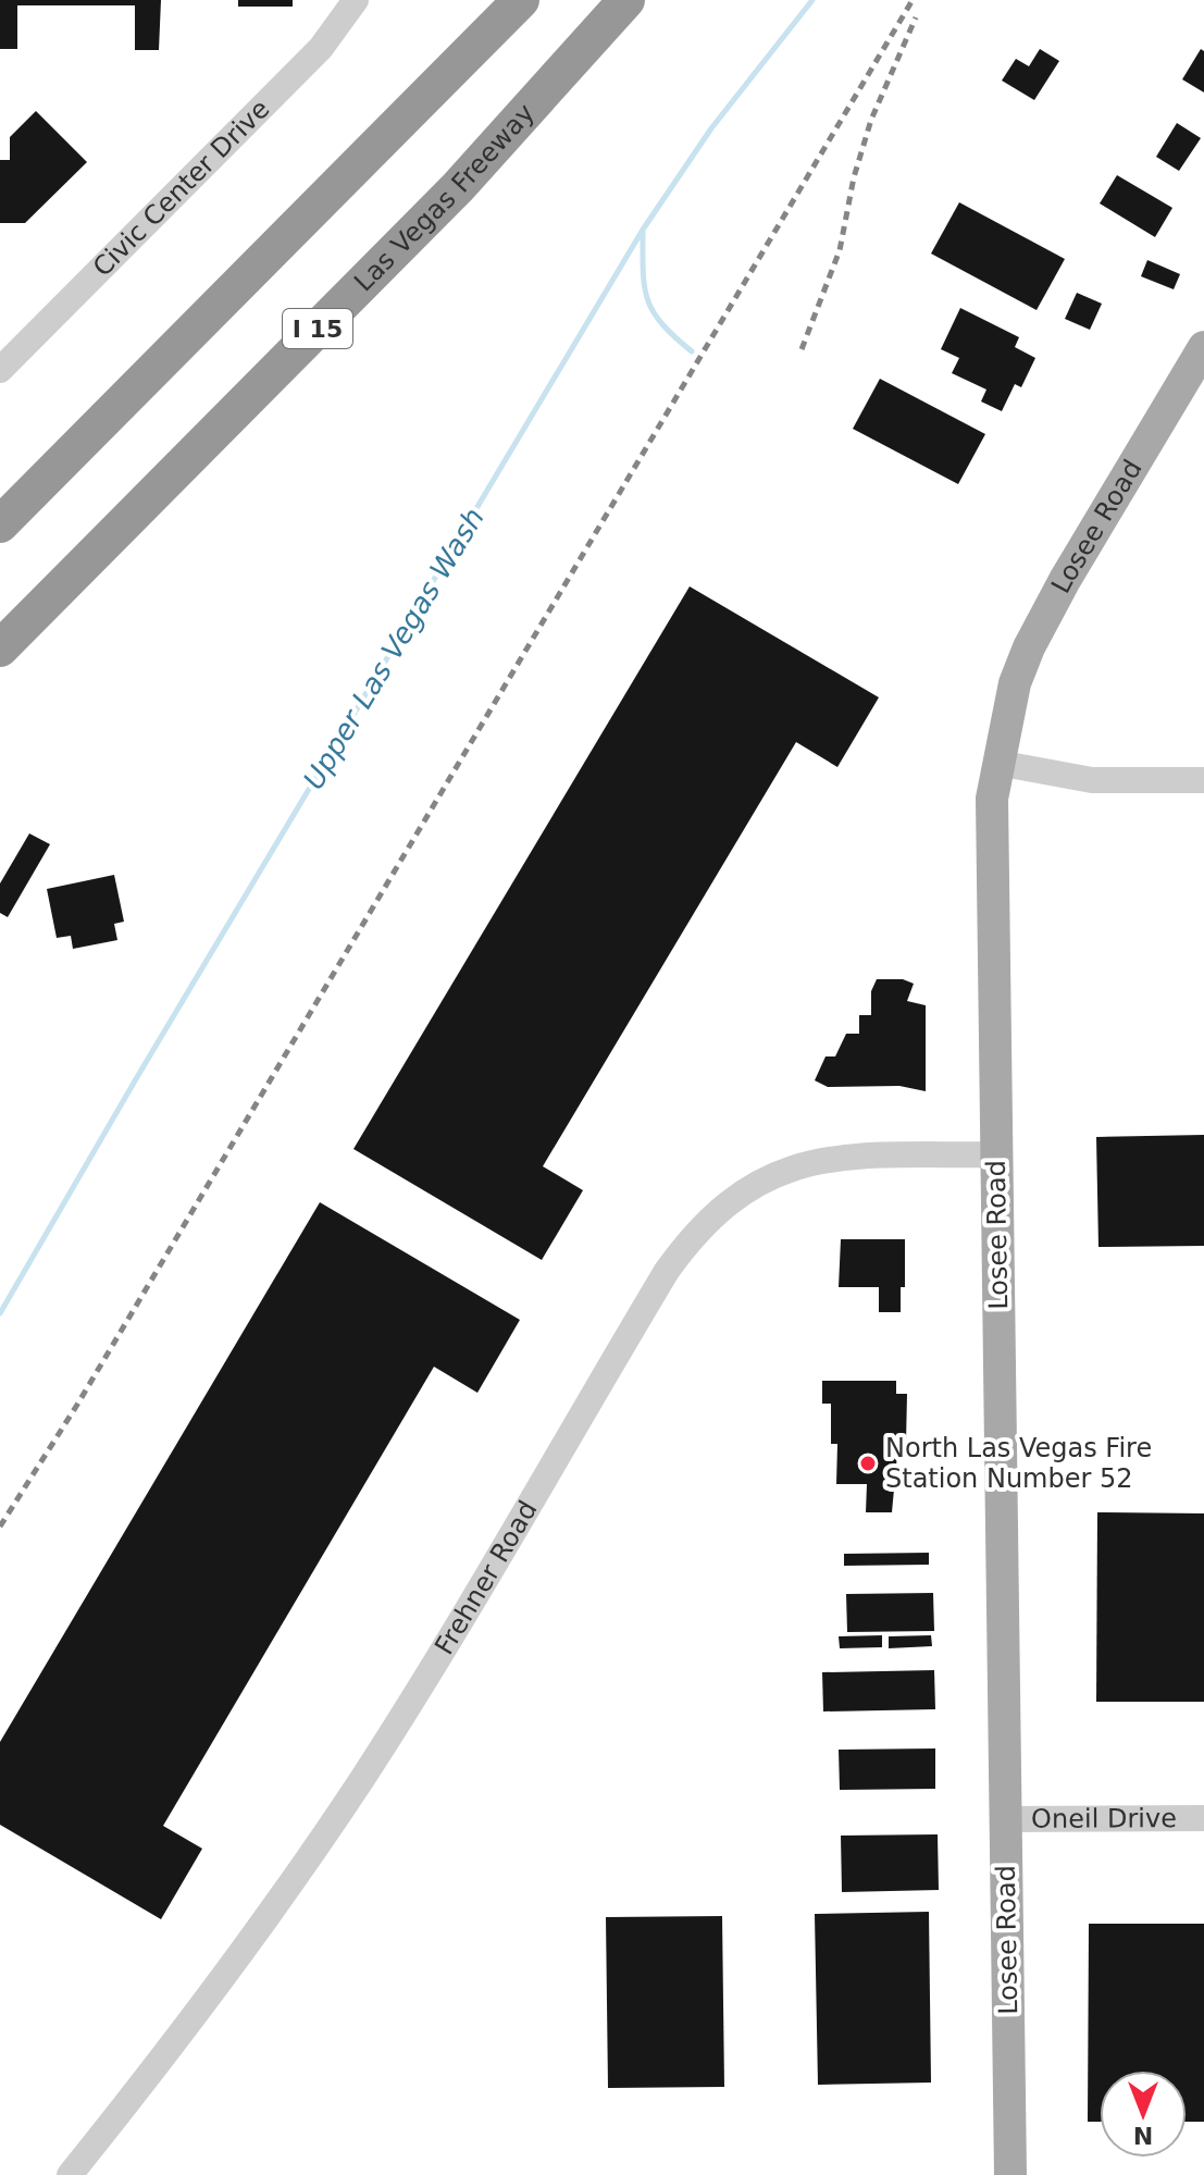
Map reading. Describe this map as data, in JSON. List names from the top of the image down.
{
  "streets": {
    "highway": ["Las Vegas Freeway", "I 15"],
    "main road": ["Losee Road"],
    "street": ["Civic Center Drive", "Frehner Road", "Oneil Drive"]
  },
  "crossings": [
    ["Losee Road", "Frehner Road"],
    ["Losee Road", "Oneil Drive"]
  ],
  "water": ["Upper Las Vegas Wash"],
  "places": ["North Las Vegas Fire Station Number 52"],
  "north": "bottom"
}
